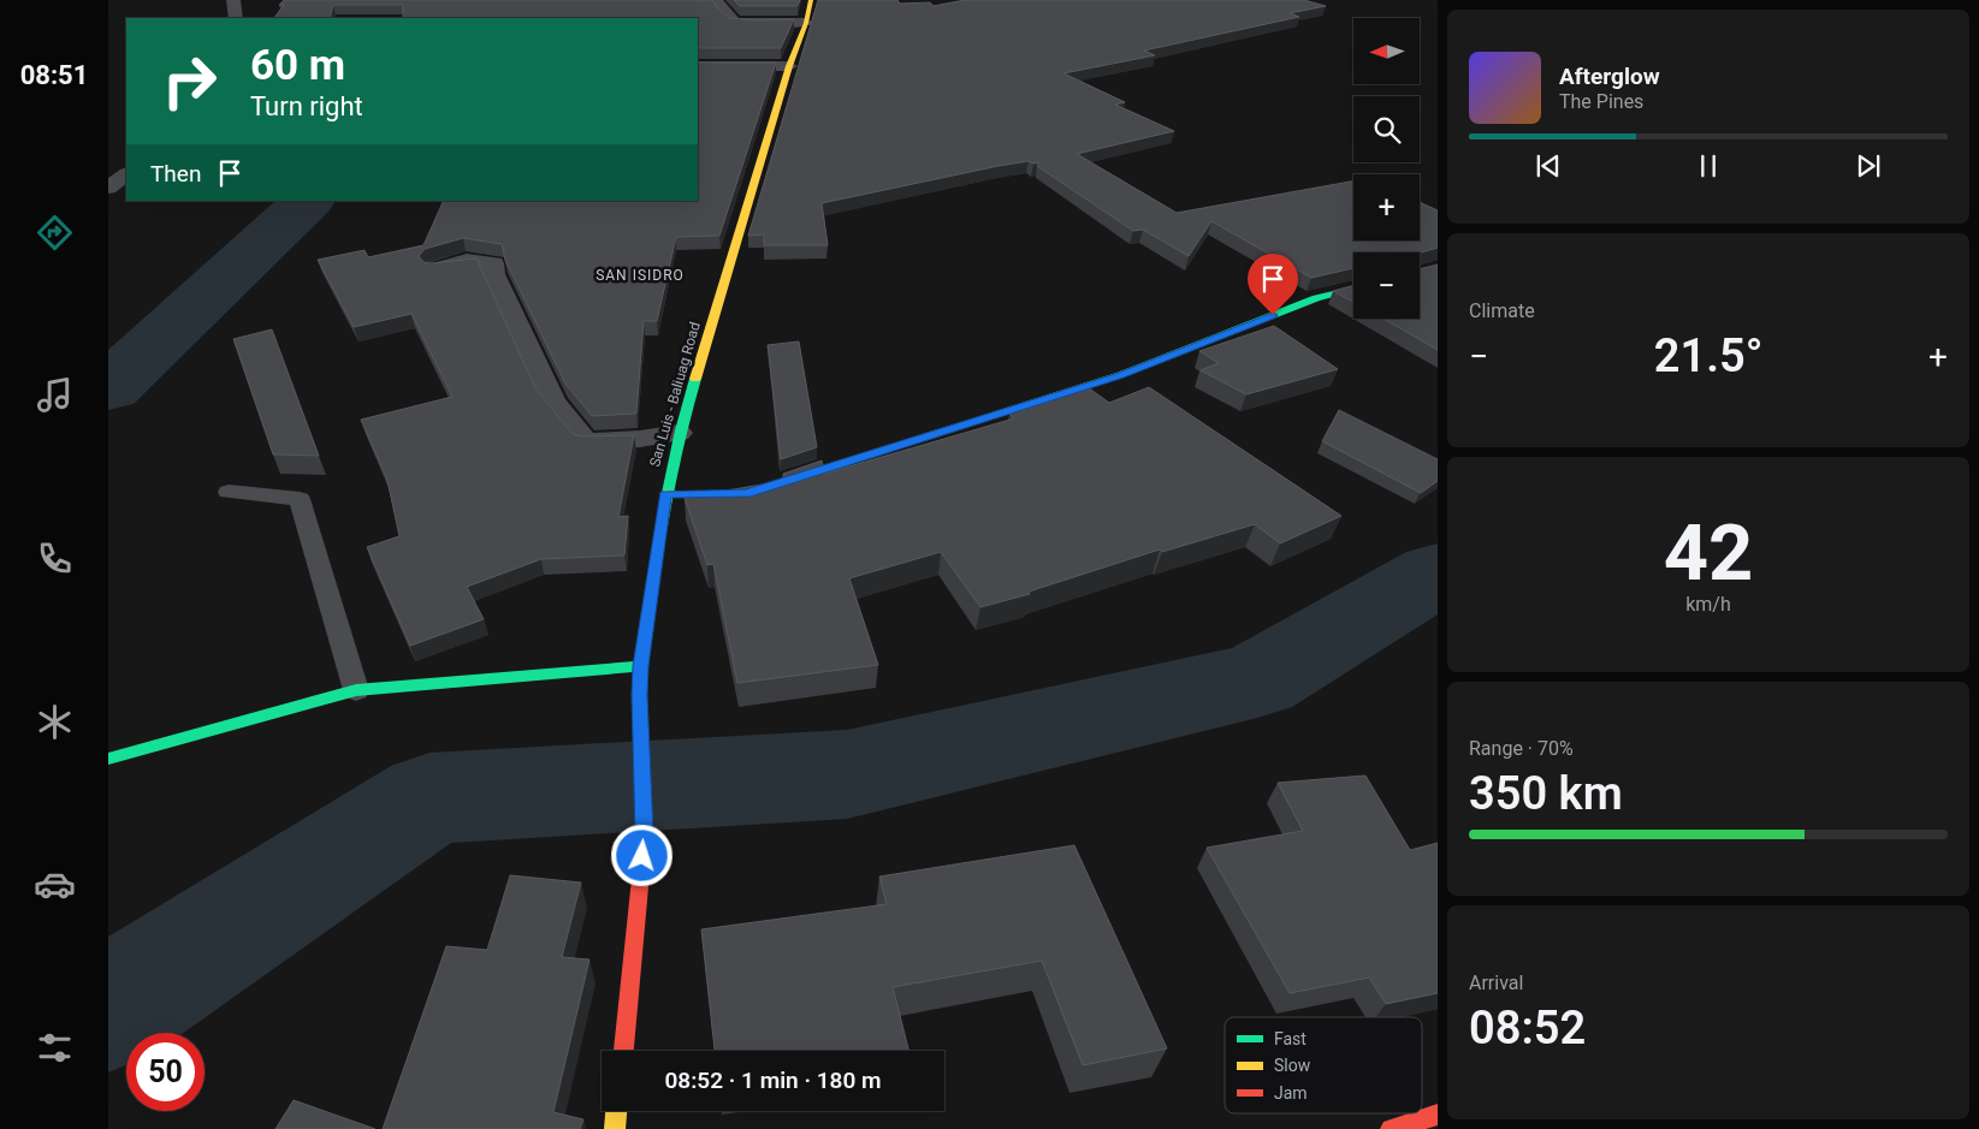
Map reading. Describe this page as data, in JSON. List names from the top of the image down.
{
  "streets": {
    "main road": ["San Luis - Baliuag Road"]
  },
  "districts": ["SAN ISIDRO"],
  "legend": ["Fast", "Slow", "Jam"],
  "north": "left",
  "page": {
    "tabs": "08:51",
    "map_buttons": ["+", "−"],
    "turn": ["60 m", "Turn right"],
    "song": ["Afterglow", "The Pines"],
    "then": "Then",
    "tile": [
      "Climate",
      ["42", "km/h"],
      ["Range · 70%", "350 km"],
      ["Arrival", "08:52"]
    ],
    "heat": ["−", "21.5°", "+"],
    "limit": "50",
    "trip": "08:52 · 1 min · 180 m"
  }
}
